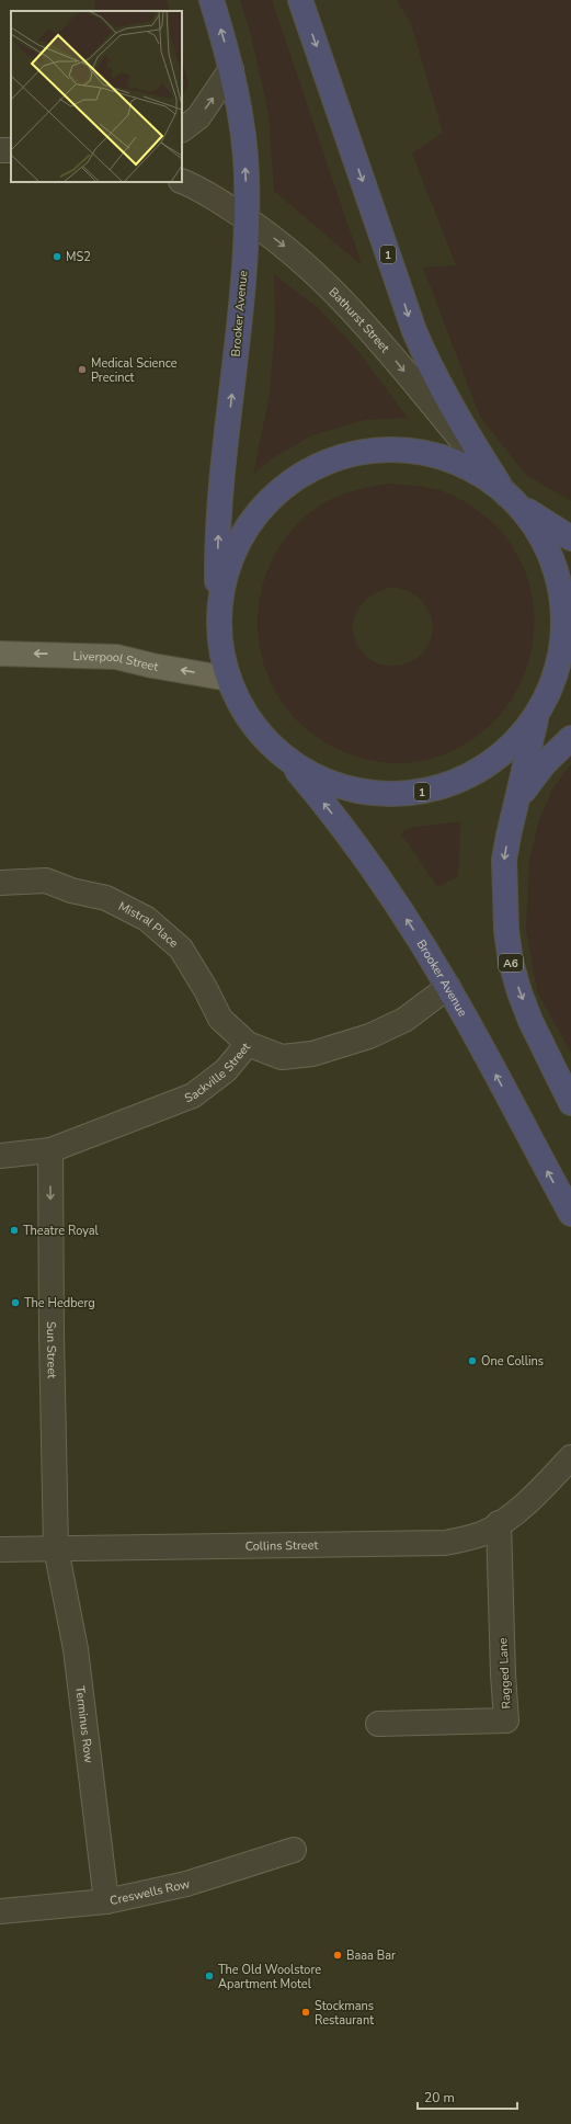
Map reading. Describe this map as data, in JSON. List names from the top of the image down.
{
  "streets": {
    "highway": ["1", "Brooker Avenue", "A6"],
    "main road": ["Liverpool Street"],
    "street": [
      "Bathurst Street",
      "Mistral Place",
      "Sackville Street",
      "Sun Street",
      "Collins Street",
      "Ragged Lane",
      "Terminus Row",
      "Creswells Row"
    ]
  },
  "crossings": [
    ["1", "Brooker Avenue"],
    ["1", "Bathurst Street"],
    ["1", "Liverpool Street"],
    ["1", "A6"],
    ["Brooker Avenue", "Bathurst Street"],
    ["Brooker Avenue", "Sackville Street"],
    ["Mistral Place", "Sackville Street"],
    ["Sackville Street", "Sun Street"],
    ["Sun Street", "Collins Street"],
    ["Sun Street", "Terminus Row"],
    ["Collins Street", "Ragged Lane"],
    ["Collins Street", "Terminus Row"],
    ["Terminus Row", "Creswells Row"]
  ],
  "one_way": ["Bathurst Street", "Liverpool Street", "Sun Street"],
  "places": [
    "MS2",
    "Medical Science Precinct",
    "Theatre Royal",
    "The Hedberg",
    "One Collins",
    "Baaa Bar",
    "The Old Woolstore Apartment Motel",
    "Stockmans Restaurant"
  ],
  "scale_bar": "20 m"
}
